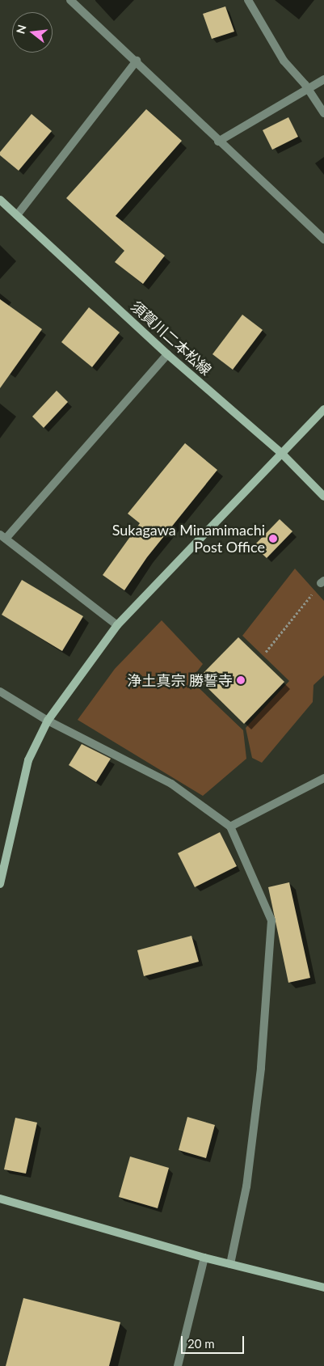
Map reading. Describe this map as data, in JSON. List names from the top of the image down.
{
  "streets": {
    "street": ["須賀川二本松線"]
  },
  "places": ["Sukagawa Minamimachi Post Office", "浄土真宗 勝誓寺"],
  "scale_bar": "20 m",
  "north": "left"
}
